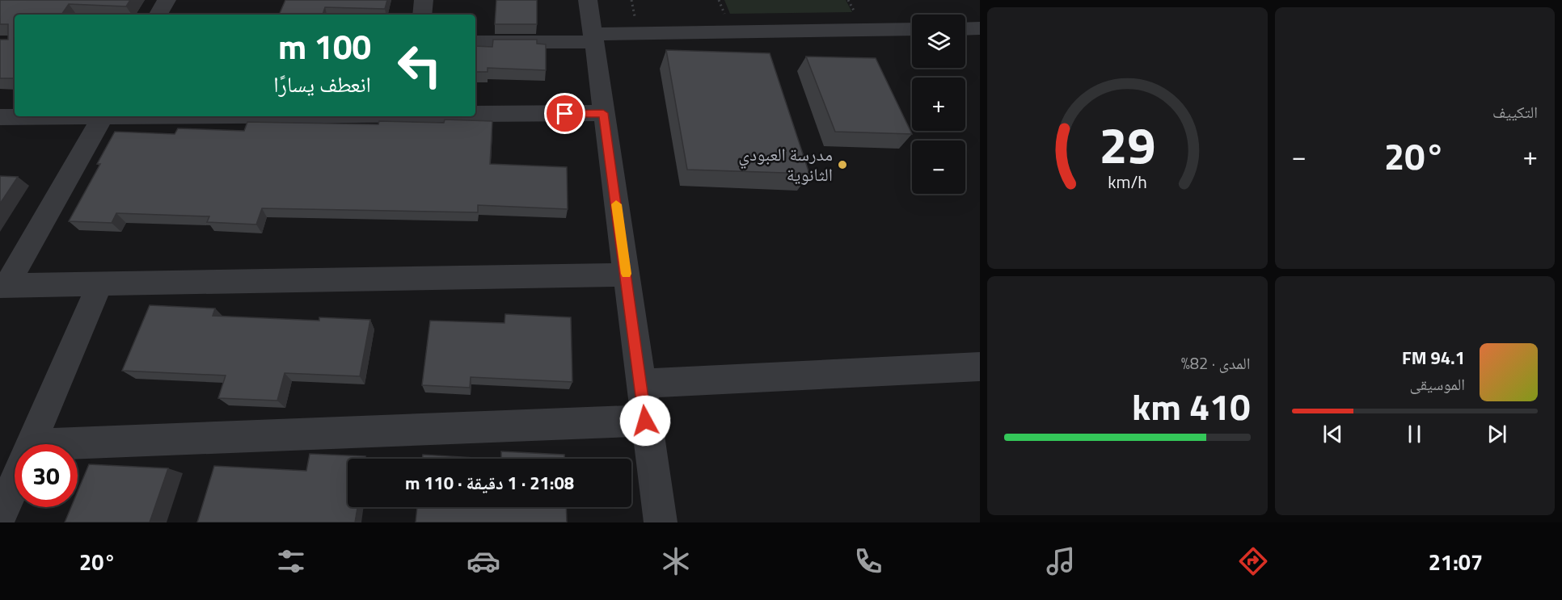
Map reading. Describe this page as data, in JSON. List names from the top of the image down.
{
  "places": ["مدرسة العبودي الثانوية"],
  "page": {
    "tile": [
      "التكييف",
      ["المدى · 82%", "410 km"]
    ],
    "map_buttons": ["+", "−"],
    "turn": ["100 m", "انعطف يسارًا"],
    "heat": ["−", "20°", "+"],
    "song": ["94.1 FM", "الموسيقى"],
    "limit": "30",
    "trip": "21:08 · 1 دقيقة · 110 m",
    "tabs": ["21:07", "20°"],
    "gauge": ["29", "km/h"]
  }
}
